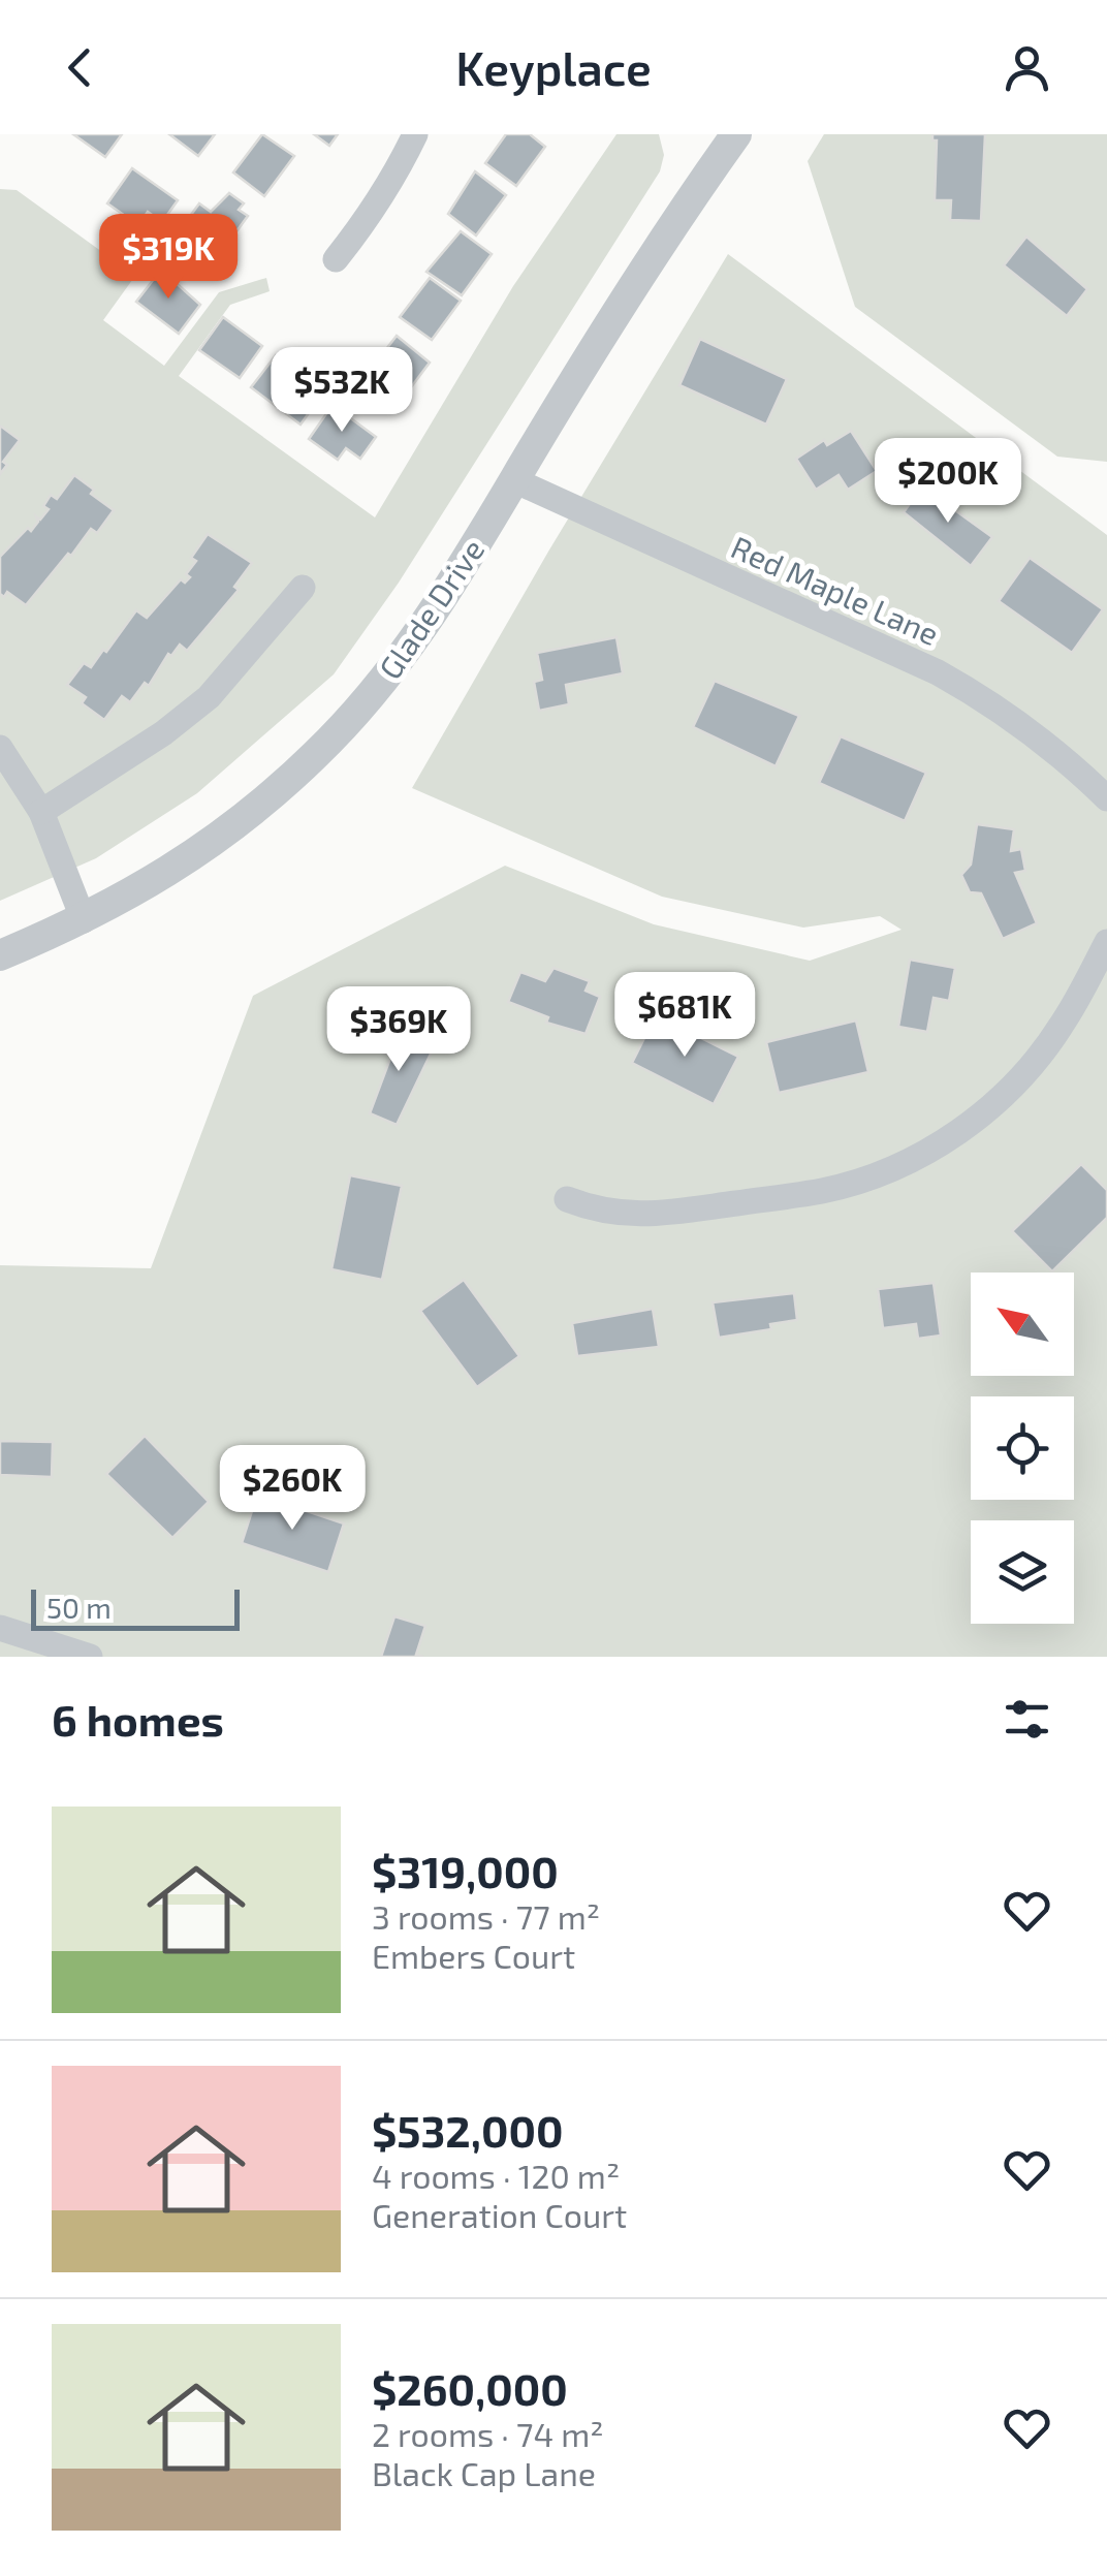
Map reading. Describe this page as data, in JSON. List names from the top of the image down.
{
  "streets": {
    "street": ["Red Maple Lane", "Glade Drive"]
  },
  "crossings": [
    ["Red Maple Lane", "Glade Drive"]
  ],
  "scale_bar": "50 m",
  "north": "top left",
  "page": {
    "header": "Keyplace",
    "price": [
      "$319K",
      "$532K",
      "$200K",
      "$681K",
      "$369K",
      "$260K"
    ],
    "scale": "50 m",
    "heading": "6 homes",
    "list": [
      {
        "name": "$319,000",
        "note": "3 rooms · 77 m² · Embers Court"
      },
      {
        "name": "$532,000",
        "note": "4 rooms · 120 m² · Generation Court"
      },
      {
        "name": "$260,000",
        "note": "2 rooms · 74 m² · Black Cap Lane"
      }
    ]
  }
}
